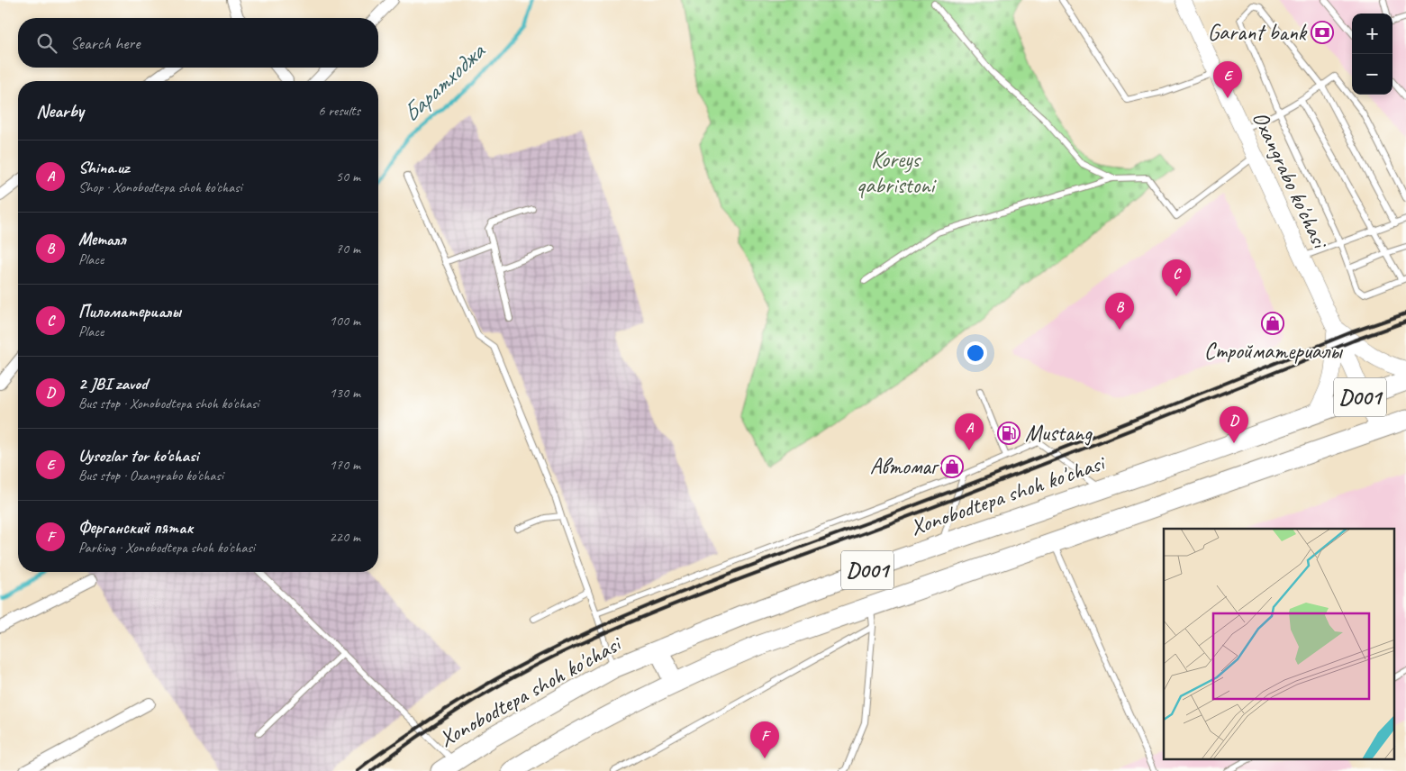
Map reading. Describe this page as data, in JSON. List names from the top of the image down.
{
  "streets": {
    "highway": ["D001", "Xonobodtepa shoh ko'chasi"],
    "main road": ["Oxangrabo ko'chasi"]
  },
  "crossings": [
    ["Oxangrabo ko'chasi", "D001"],
    ["Oxangrabo ko'chasi", "Xonobodtepa shoh ko'chasi"]
  ],
  "water": ["Баратходжа"],
  "parks": ["Koreys qabristoni"],
  "places": {
    "bank": ["Garant bank"],
    "shop": ["Стройматериалы", "Автомаг"],
    "fuel station": ["Mustang"]
  },
  "page": {
    "map_buttons": ["+", "−"],
    "search": "Search here",
    "pins": [
      "E",
      "C",
      "B",
      "D",
      "A",
      "F"
    ],
    "heading": ["Nearby", "6 results"],
    "list": [
      {
        "mark": "A",
        "name": "Shina.uz",
        "note": "Shop · Xonobodtepa shoh ko'chasi",
        "value": "50 m"
      },
      {
        "mark": "B",
        "name": "Металл",
        "note": "Place",
        "value": "70 m"
      },
      {
        "mark": "C",
        "name": "Пиломатериалы",
        "note": "Place",
        "value": "100 m"
      },
      {
        "mark": "D",
        "name": "2 JBI zavod",
        "note": "Bus stop · Xonobodtepa shoh ko'chasi",
        "value": "130 m"
      },
      {
        "mark": "E",
        "name": "Uysozlar tor ko'chasi",
        "note": "Bus stop · Oxangrabo ko'chasi",
        "value": "170 m"
      },
      {
        "mark": "F",
        "name": "Ферганский пятак",
        "note": "Parking · Xonobodtepa shoh ko'chasi",
        "value": "220 m"
      }
    ]
  }
}
